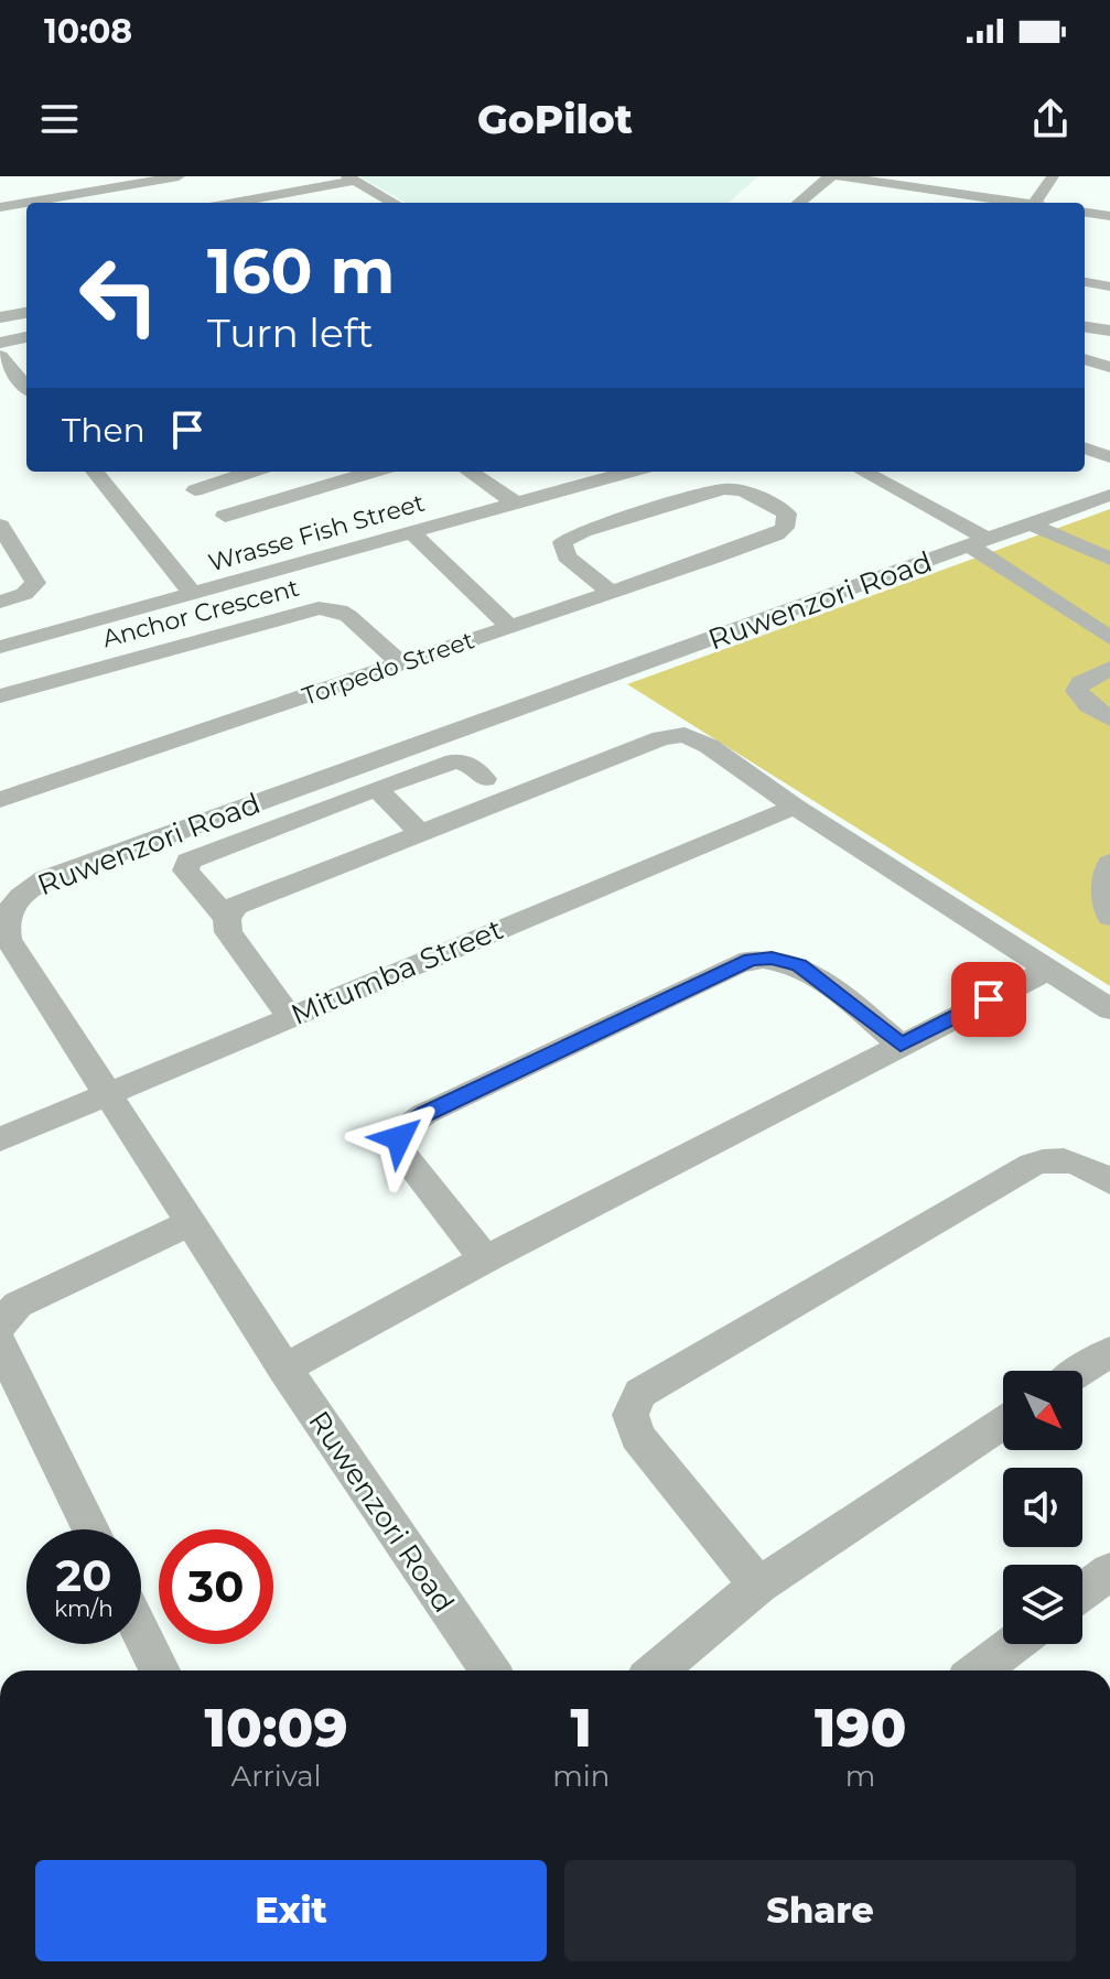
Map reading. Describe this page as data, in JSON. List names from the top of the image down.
{
  "streets": {
    "street": [
      "Wrasse Fish Street",
      "Ruwenzori Road",
      "Anchor Crescent",
      "Torpedo Street",
      "Mitumba Street"
    ]
  },
  "crossings": [
    ["Ruwenzori Road", "Mitumba Street"],
    ["Anchor Crescent", "Torpedo Street"]
  ],
  "north": "bottom right",
  "page": {
    "status": "10:08",
    "header": "GoPilot",
    "turn": ["160 m", "Turn left"],
    "then": "Then",
    "speed": "20 km/h",
    "limit": "30",
    "eta": [
      "10:09",
      "Arrival",
      "1",
      "min",
      "190",
      "m"
    ],
    "buttons": ["Exit", "Share"]
  }
}
